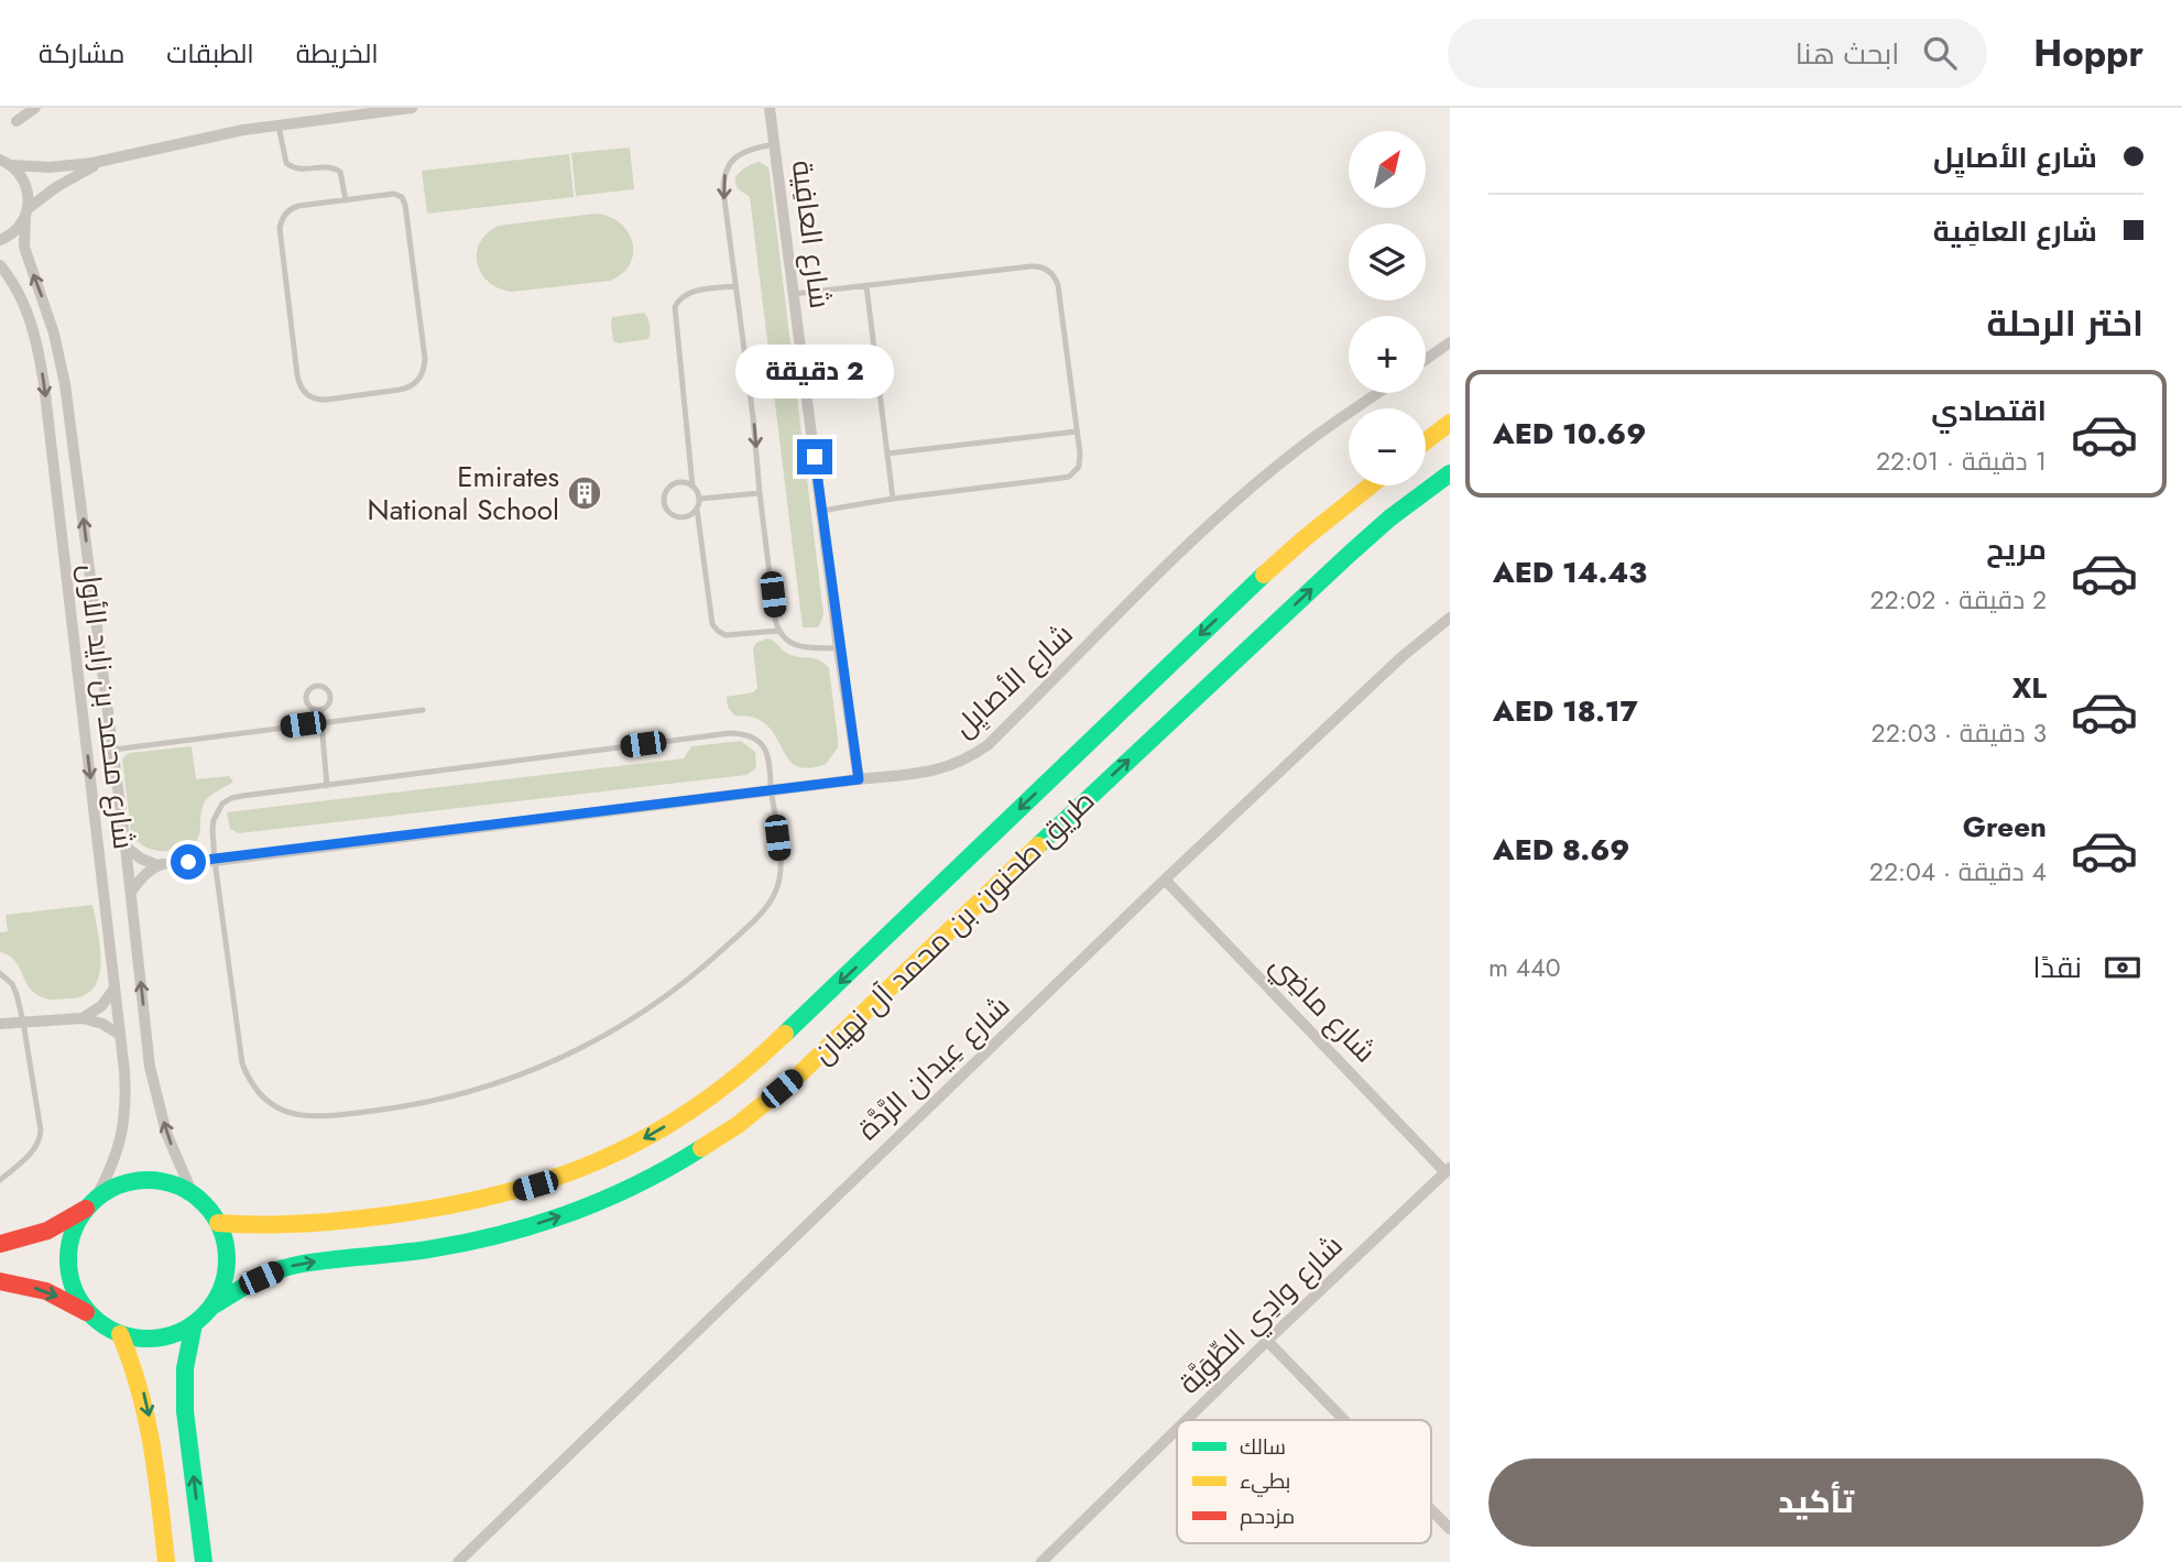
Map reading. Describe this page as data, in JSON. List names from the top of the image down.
{
  "streets": {
    "main road": ["طريق طحنون بن محمد آل نهيان"],
    "street": [
      "شارع العافِية",
      "شارع الأصايِل",
      "شارع محمد بن زايد الأول",
      "شارع ماضِي",
      "شارع عِيدان الرَّدَّة",
      "شارع وادِي الطِّوَيَّة"
    ]
  },
  "crossings": [
    ["شارع العافِية", "شارع الأصايِل"],
    ["شارع محمد بن زايد الأول", "طريق طحنون بن محمد آل نهيان"],
    ["شارع ماضِي", "شارع عِيدان الرَّدَّة"],
    ["شارع ماضِي", "شارع وادِي الطِّوَيَّة"]
  ],
  "places": {
    "building": ["Emirates National School"]
  },
  "legend": ["سالك", "بطيء", "مزدحم"],
  "north": "top right",
  "page": {
    "header": "Hoppr",
    "search": "ابحث هنا",
    "nav": ["الخريطة", "الطبقات", "مشاركة"],
    "banner": ["شارع الأصايِل", "شارع العافِية"],
    "map_buttons": ["+", "−"],
    "heading": "اختر الرحلة",
    "bubble": "2 دقيقة",
    "list": [
      {
        "name": "اقتصادي",
        "note": "1 دقيقة · 22:01",
        "value": "AED 10.69"
      },
      {
        "name": "مريح",
        "note": "2 دقيقة · 22:02",
        "value": "AED 14.43"
      },
      {
        "name": "XL",
        "note": "3 دقيقة · 22:03",
        "value": "AED 18.17"
      },
      {
        "name": "Green",
        "note": "4 دقيقة · 22:04",
        "value": "AED 8.69"
      }
    ],
    "pay": ["نقدًا", "440 m"],
    "buttons": "تأكيد"
  }
}
